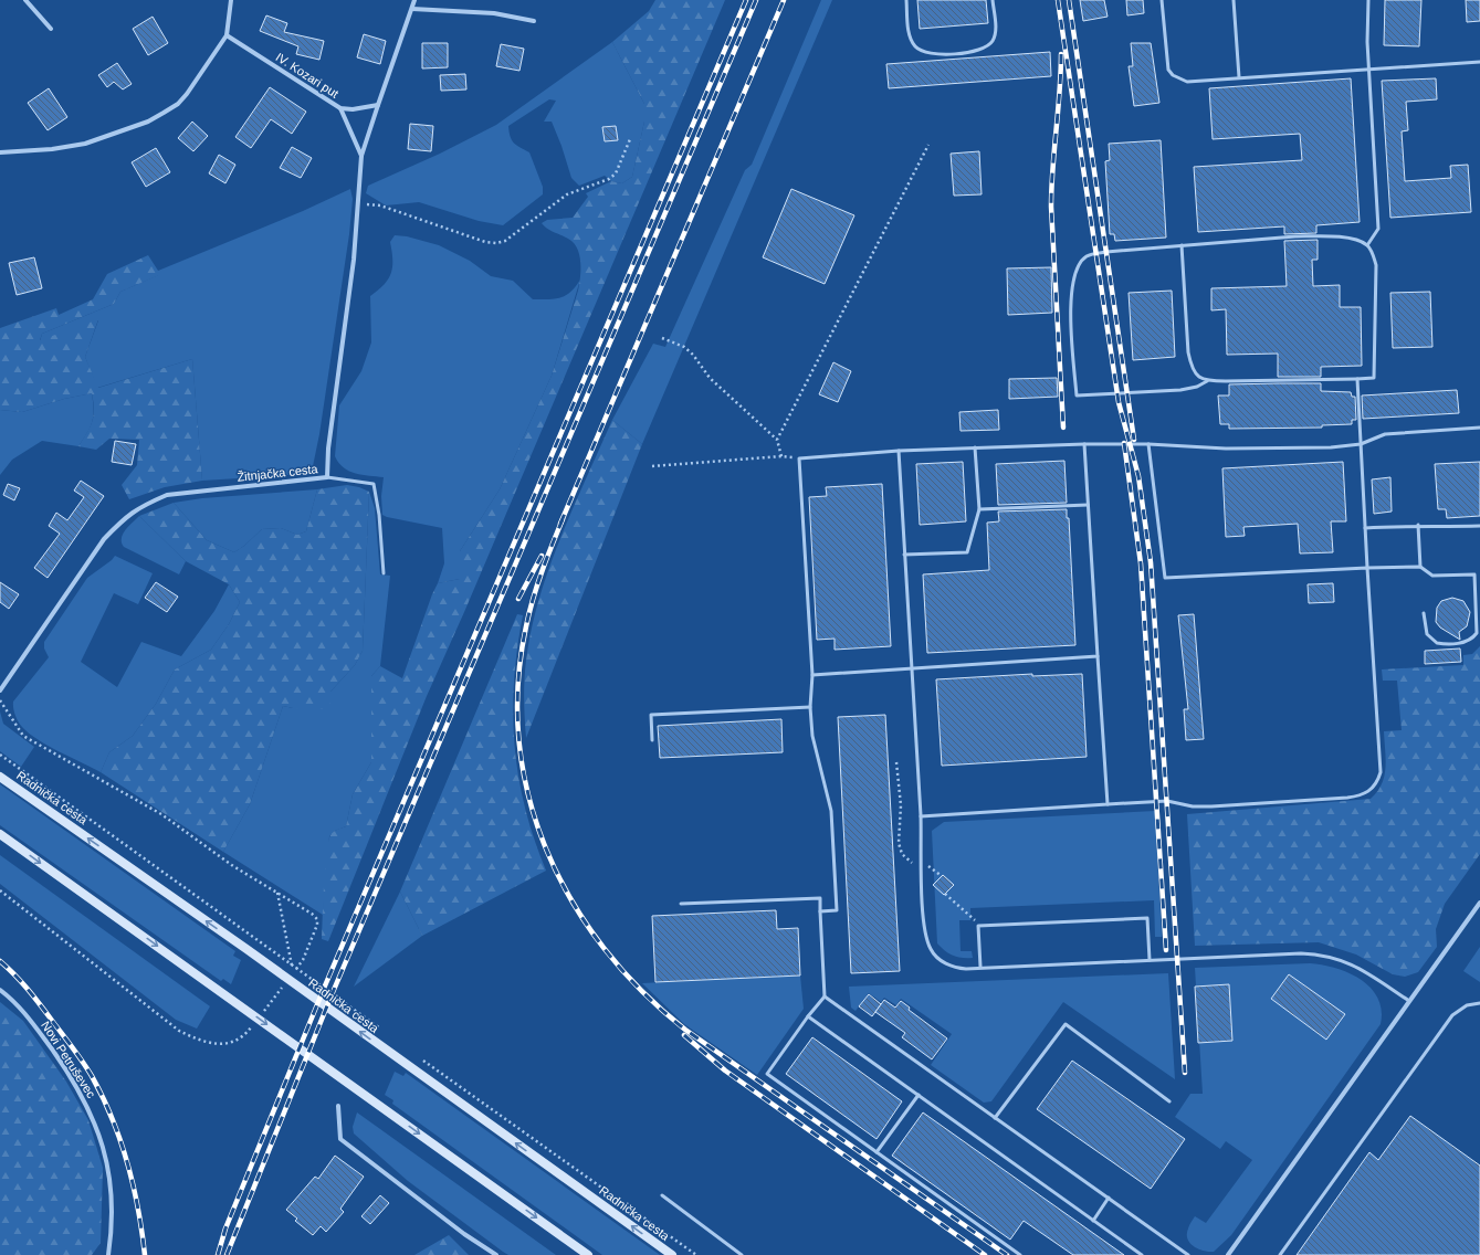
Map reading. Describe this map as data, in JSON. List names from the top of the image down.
{
  "streets": {
    "main road": ["Radnička cesta"],
    "street": ["IV. Kozari put", "Žitnjačka cesta", "Novi Petruševec"]
  }
}
